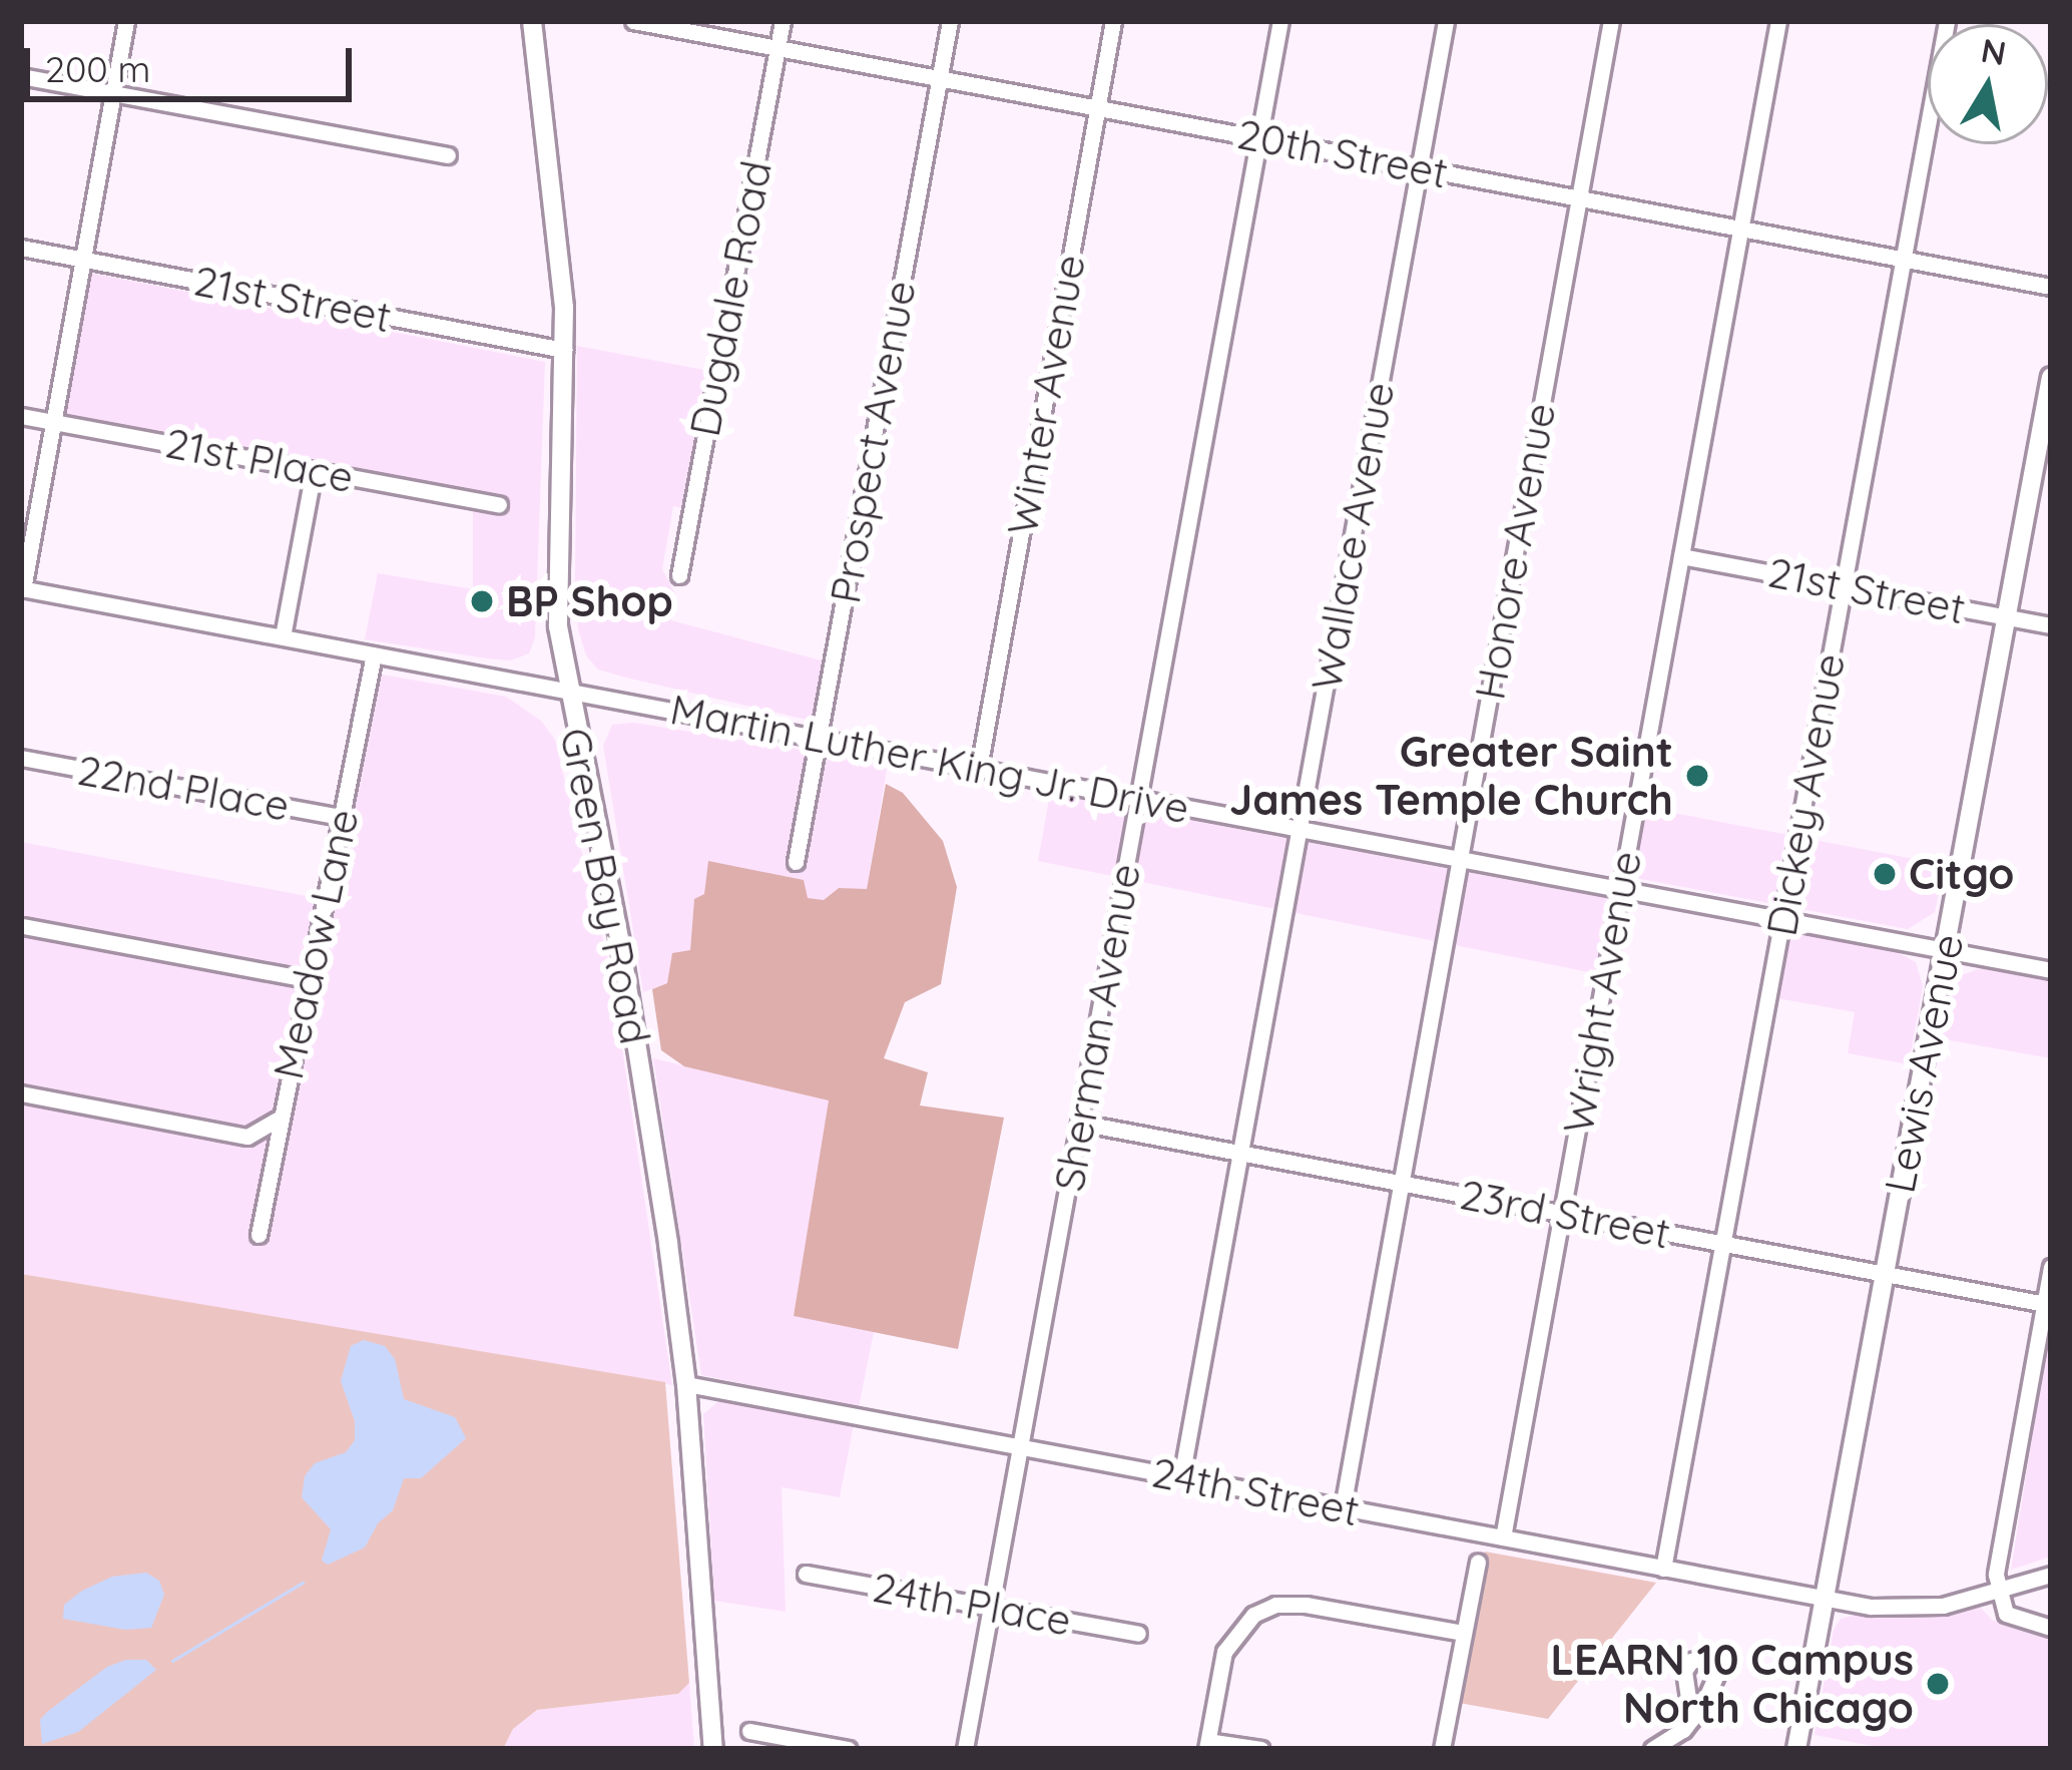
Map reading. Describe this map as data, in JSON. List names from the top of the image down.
{
  "streets": {
    "main road": ["Green Bay Road", "Lewis Avenue"],
    "street": [
      "20th Street",
      "21st Street",
      "Dugdale Road",
      "Winter Avenue",
      "Prospect Avenue",
      "21st Place",
      "Wallace Avenue",
      "Honore Avenue",
      "Martin Luther King Jr. Drive",
      "22nd Place",
      "Dickey Avenue",
      "Meadow Lane",
      "Wright Avenue",
      "Sherman Avenue",
      "23rd Street",
      "24th Street",
      "24th Place"
    ]
  },
  "crossings": [
    ["20th Street", "Dugdale Road"],
    ["20th Street", "Winter Avenue"],
    ["20th Street", "Prospect Avenue"],
    ["20th Street", "Wallace Avenue"],
    ["20th Street", "Honore Avenue"],
    ["20th Street", "Dickey Avenue"],
    ["20th Street", "Wright Avenue"],
    ["20th Street", "Sherman Avenue"],
    ["21st Street", "Dickey Avenue"],
    ["21st Street", "Green Bay Road"],
    ["21st Street", "Wright Avenue"],
    ["21st Street", "Lewis Avenue"],
    ["Winter Avenue", "Martin Luther King Jr. Drive"],
    ["Prospect Avenue", "Martin Luther King Jr. Drive"],
    ["Wallace Avenue", "Martin Luther King Jr. Drive"],
    ["Wallace Avenue", "23rd Street"],
    ["Wallace Avenue", "24th Street"],
    ["Honore Avenue", "Martin Luther King Jr. Drive"],
    ["Honore Avenue", "23rd Street"],
    ["Honore Avenue", "24th Street"],
    ["Martin Luther King Jr. Drive", "Dickey Avenue"],
    ["Martin Luther King Jr. Drive", "Green Bay Road"],
    ["Martin Luther King Jr. Drive", "Meadow Lane"],
    ["Martin Luther King Jr. Drive", "Wright Avenue"],
    ["Martin Luther King Jr. Drive", "Sherman Avenue"],
    ["Martin Luther King Jr. Drive", "Lewis Avenue"],
    ["22nd Place", "Meadow Lane"],
    ["Dickey Avenue", "23rd Street"],
    ["Dickey Avenue", "24th Street"],
    ["Green Bay Road", "24th Street"],
    ["Wright Avenue", "23rd Street"],
    ["Wright Avenue", "24th Street"],
    ["Sherman Avenue", "23rd Street"],
    ["Sherman Avenue", "24th Street"],
    ["Sherman Avenue", "24th Place"],
    ["Lewis Avenue", "23rd Street"],
    ["Lewis Avenue", "24th Street"]
  ],
  "places": [
    "BP Shop",
    "Greater Saint James Temple Church",
    "Citgo",
    "LEARN 10 Campus North Chicago"
  ],
  "scale_bar": "200 m",
  "north": "top"
}
